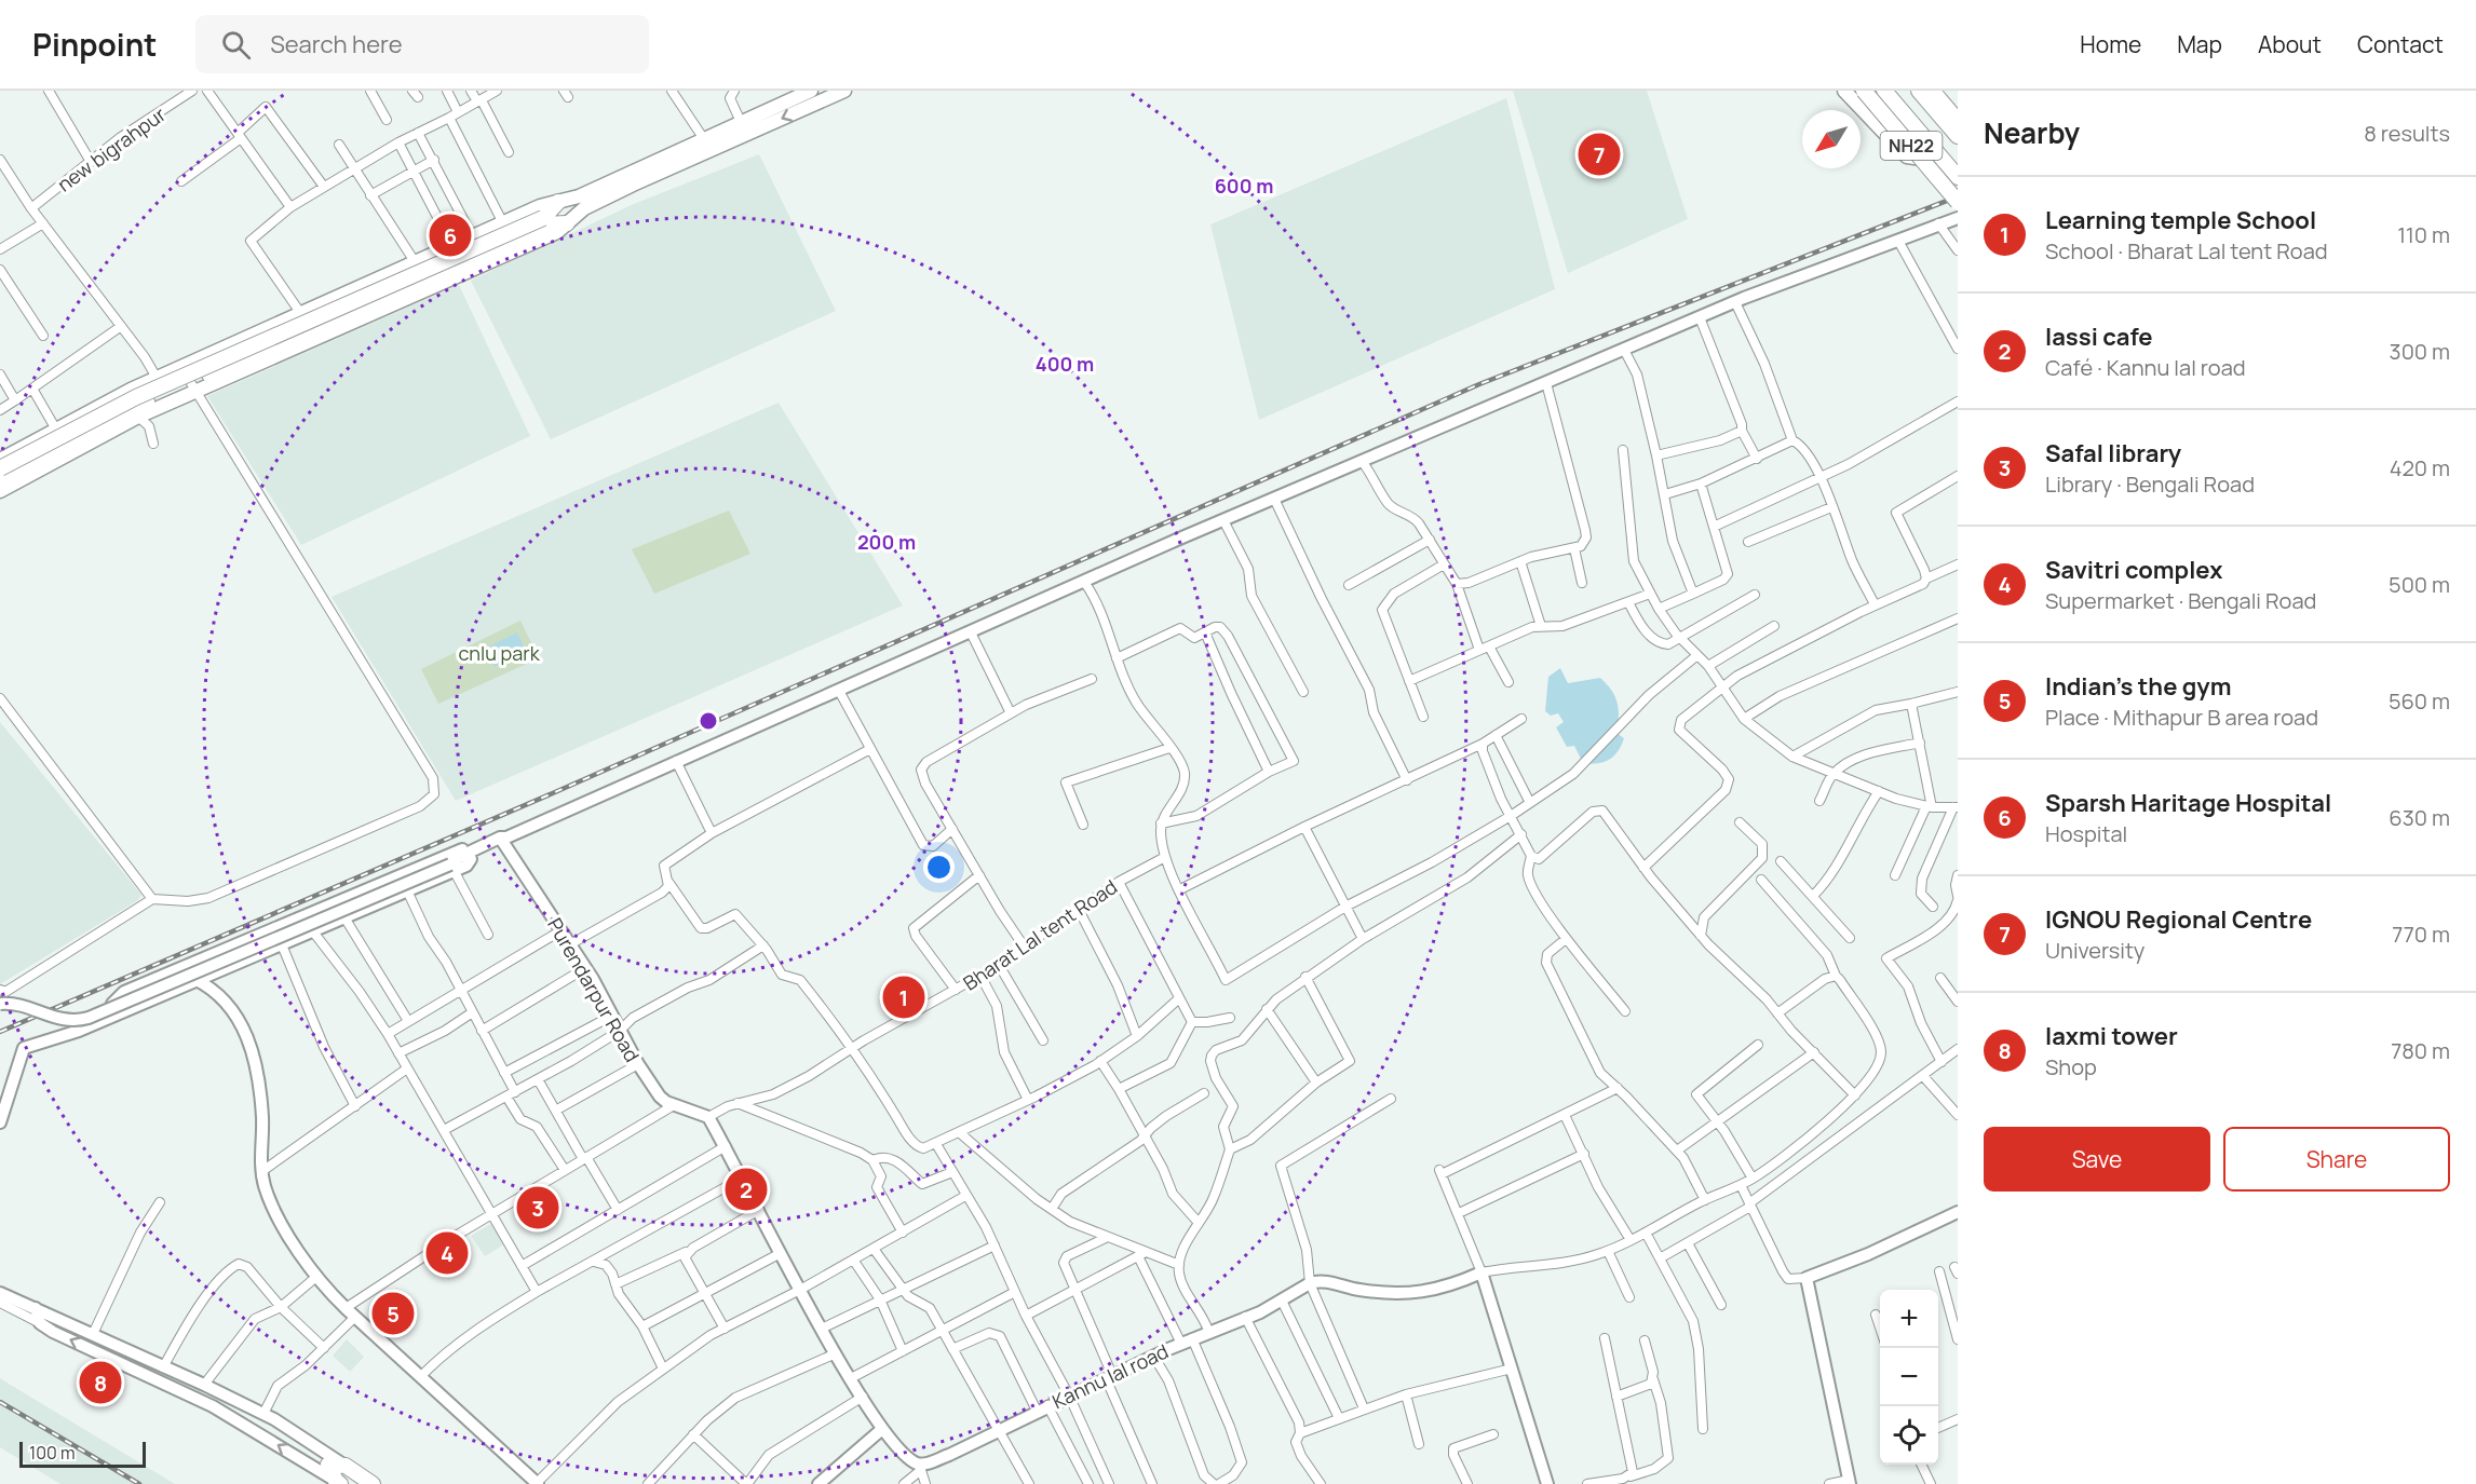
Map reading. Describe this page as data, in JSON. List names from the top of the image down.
{
  "streets": {
    "highway": ["NH22"],
    "street": [
      "new bigrahpur",
      "Bharat Lal tent Road",
      "Purendarpur Road",
      "Kannu lal road"
    ]
  },
  "crossings": [
    ["Bharat Lal tent Road", "Purendarpur Road"]
  ],
  "parks": ["cnlu park"],
  "scale_bar": "100 m",
  "north": "bottom left",
  "page": {
    "header": "Pinpoint",
    "search": "Search here",
    "nav": [
      "Home",
      "Map",
      "About",
      "Contact"
    ],
    "heading": ["Nearby", "8 results"],
    "pins": [
      "7",
      "6",
      "1",
      "2",
      "3",
      "4",
      "5",
      "8"
    ],
    "list": [
      {
        "mark": "1",
        "name": "Learning temple School",
        "note": "School · Bharat Lal tent Road",
        "value": "110 m"
      },
      {
        "mark": "2",
        "name": "lassi cafe",
        "note": "Café · Kannu lal road",
        "value": "300 m"
      },
      {
        "mark": "3",
        "name": "Safal library",
        "note": "Library · Bengali Road",
        "value": "420 m"
      },
      {
        "mark": "4",
        "name": "Savitri complex",
        "note": "Supermarket · Bengali Road",
        "value": "500 m"
      },
      {
        "mark": "5",
        "name": "Indian's the gym",
        "note": "Place · Mithapur B area road",
        "value": "560 m"
      },
      {
        "mark": "6",
        "name": "Sparsh Haritage Hospital",
        "note": "Hospital",
        "value": "630 m"
      },
      {
        "mark": "7",
        "name": "IGNOU Regional Centre",
        "note": "University",
        "value": "770 m"
      },
      {
        "mark": "8",
        "name": "laxmi tower",
        "note": "Shop",
        "value": "780 m"
      }
    ],
    "buttons": ["Save", "Share"],
    "map_buttons": ["+", "−"],
    "scale": "100 m"
  },
  "rings": ["600 m", "400 m", "200 m"]
}
